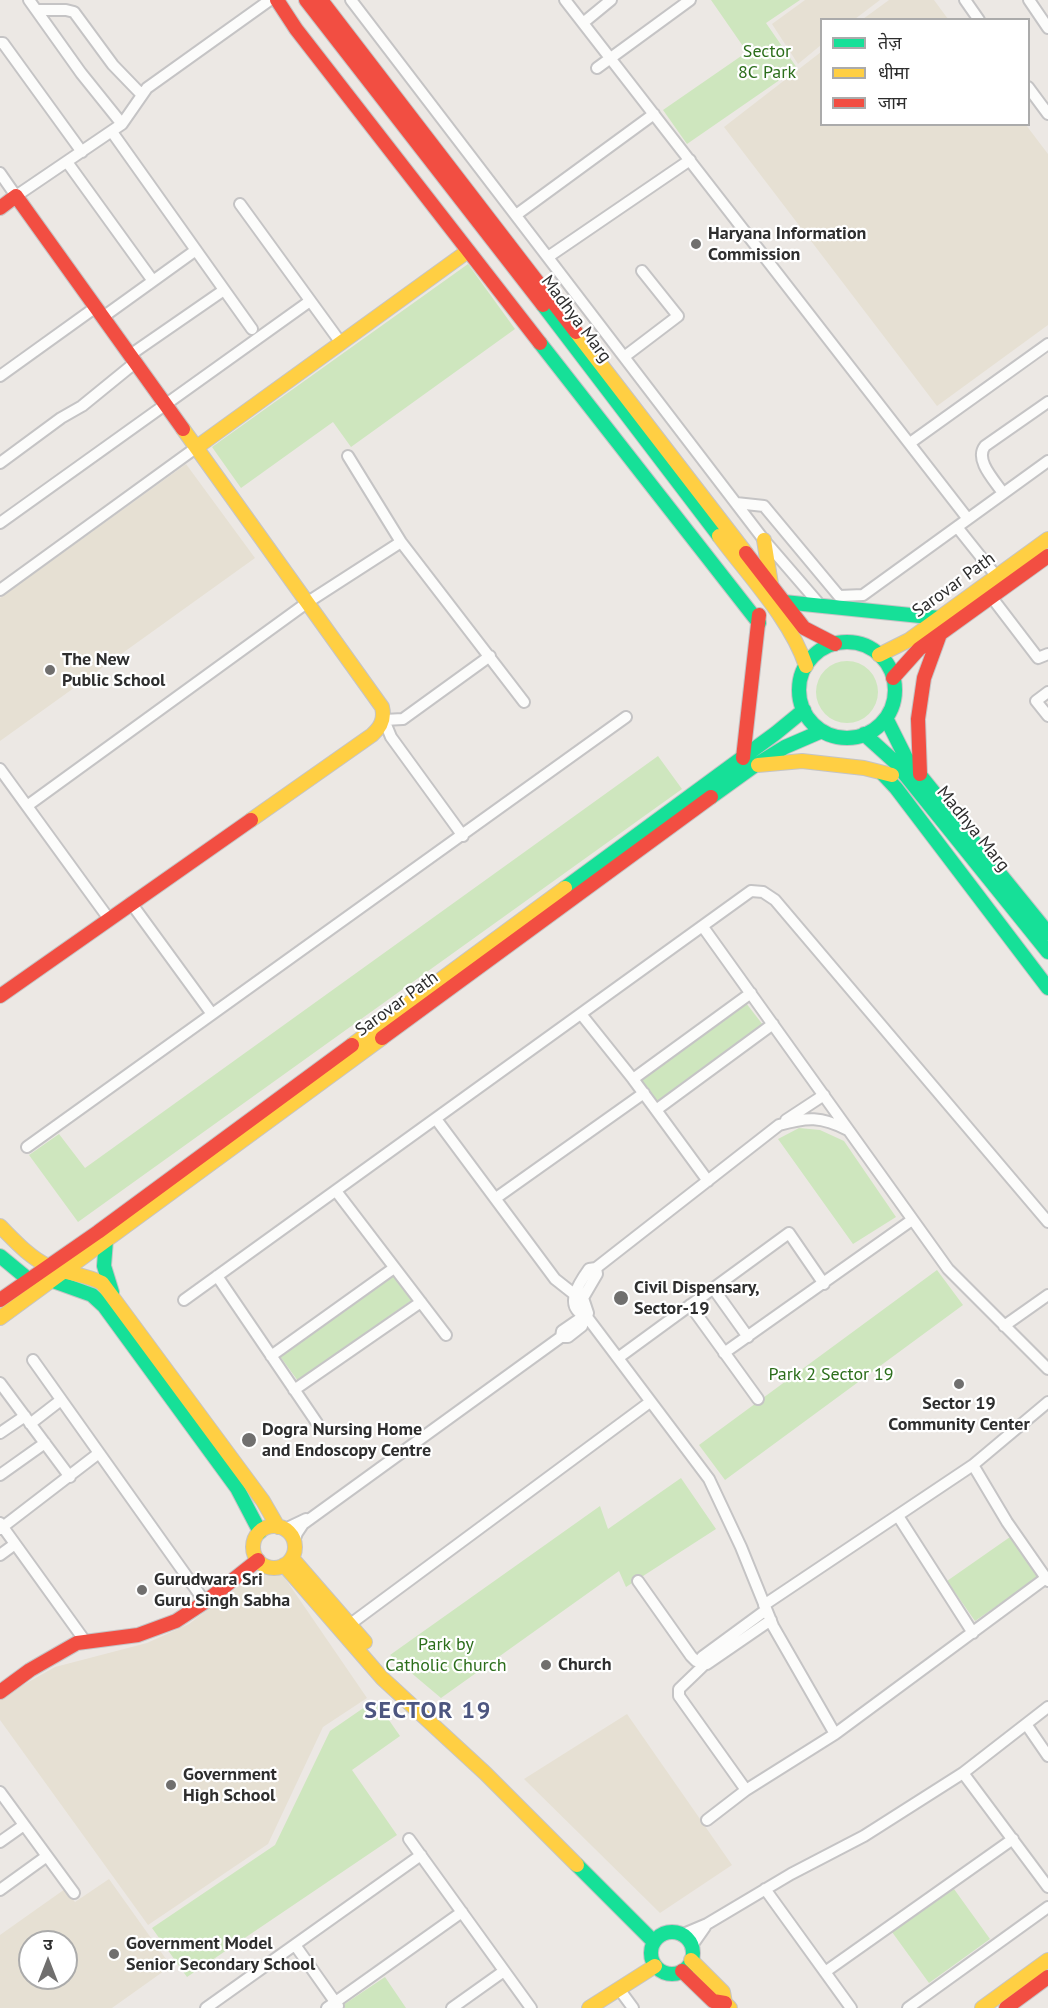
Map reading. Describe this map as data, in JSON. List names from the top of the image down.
{
  "streets": {
    "main road": ["Madhya Marg", "Sarovar Path"]
  },
  "crossings": [
    ["Madhya Marg", "Sarovar Path"]
  ],
  "districts": ["SECTOR 19"],
  "parks": ["Sector 8C Park", "Park 2 Sector 19", "Park by Catholic Church"],
  "places": [
    "Haryana Information Commission",
    "The New Public School",
    "Civil Dispensary, Sector-19",
    "Sector 19 Community Center",
    "Dogra Nursing Home and Endoscopy Centre",
    "Gurudwara Sri Guru Singh Sabha",
    "Church",
    "Government High School",
    "Government Model Senior Secondary School"
  ],
  "legend": ["तेज़", "धीमा", "जाम"],
  "north": "top"
}
